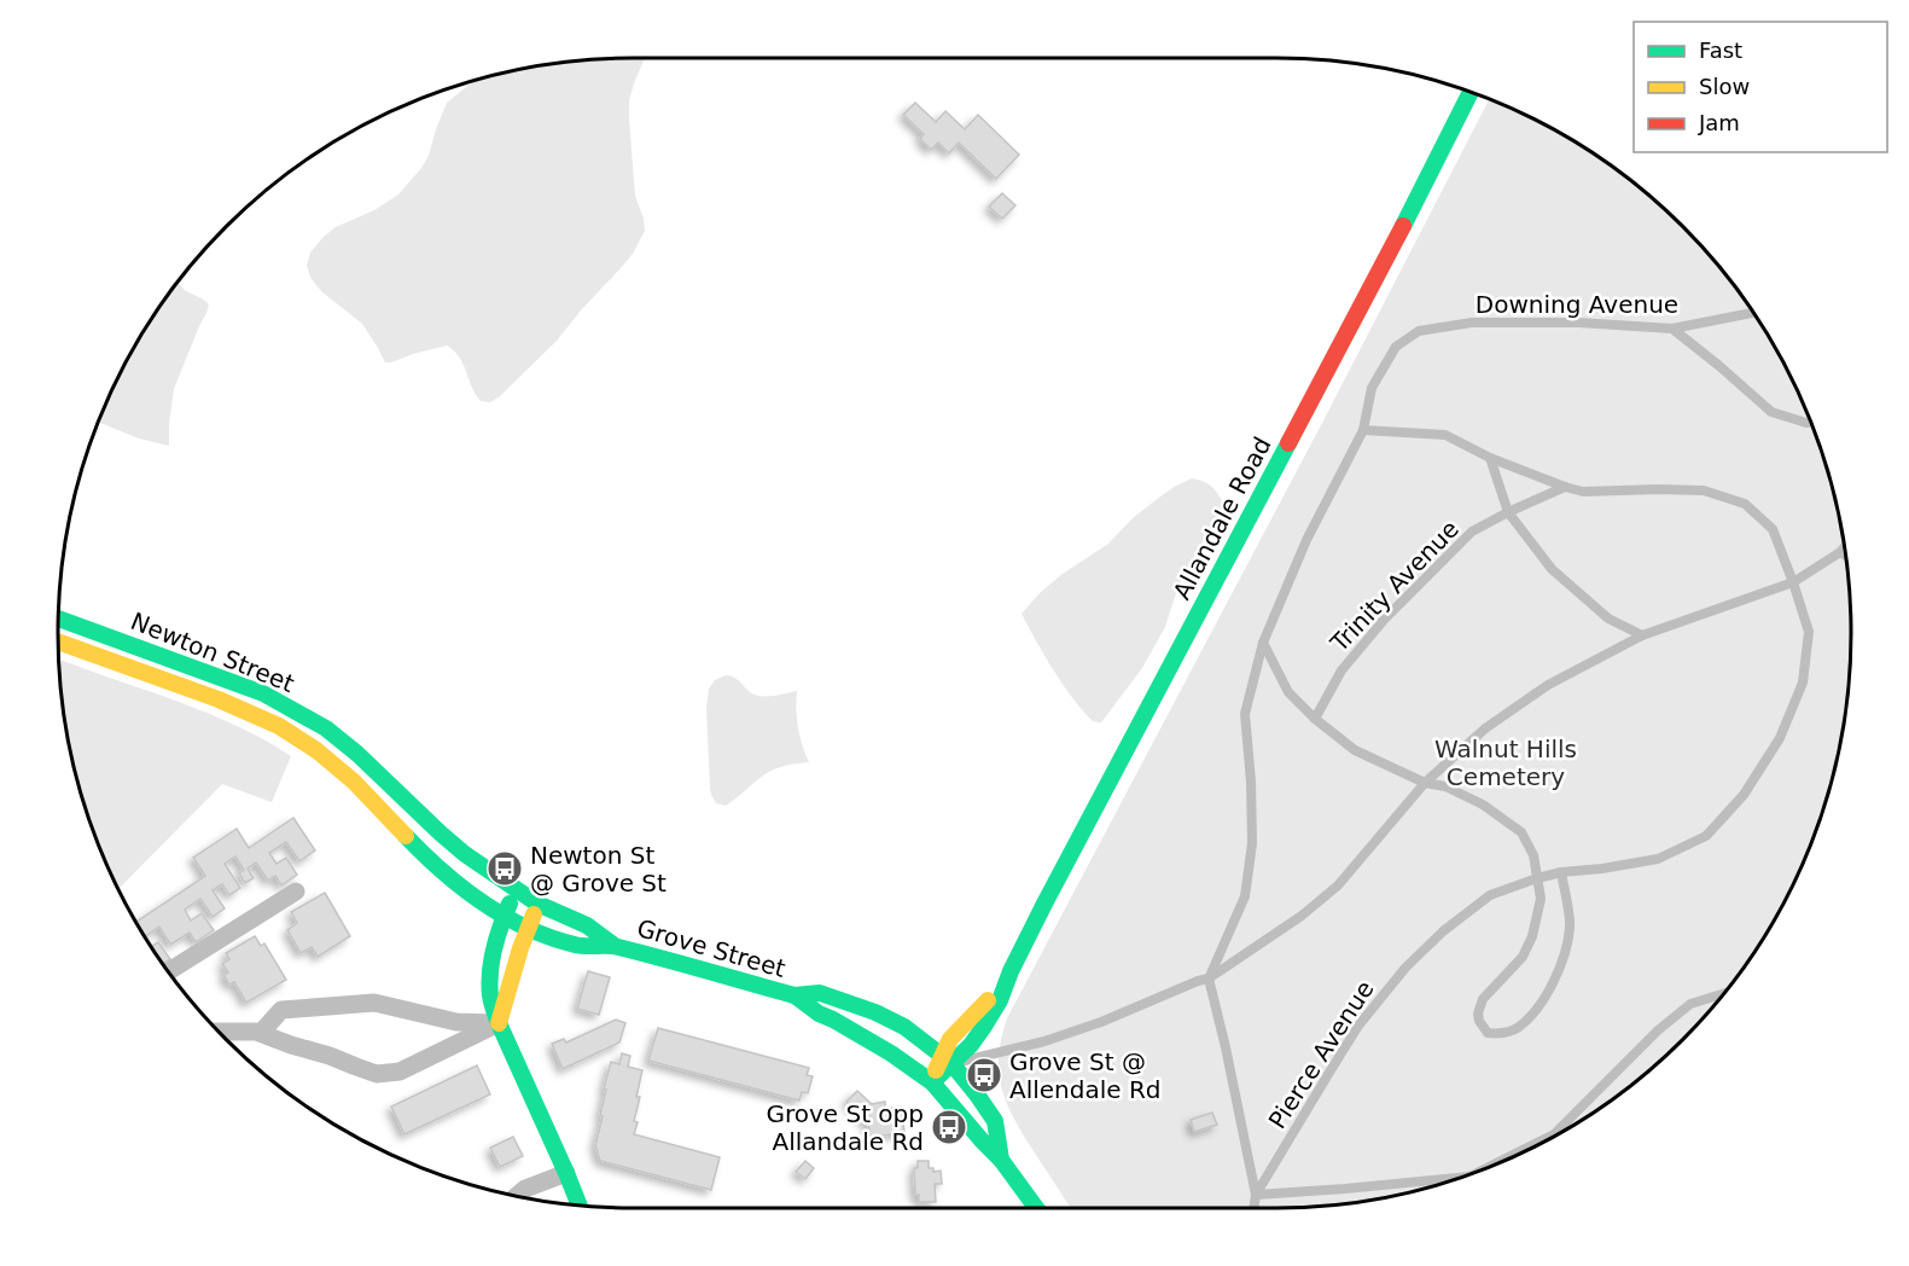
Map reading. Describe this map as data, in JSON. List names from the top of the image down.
{
  "streets": {
    "main road": ["Allandale Road", "Newton Street", "Grove Street"],
    "lane": ["Downing Avenue", "Trinity Avenue", "Pierce Avenue"]
  },
  "crossings": [
    ["Downing Avenue", "Pierce Avenue"],
    ["Allandale Road", "Grove Street"],
    ["Trinity Avenue", "Pierce Avenue"],
    ["Newton Street", "Grove Street"]
  ],
  "parks": ["Walnut Hills Cemetery"],
  "places": {
    "bus stop": ["Newton St @ Grove St", "Grove St @ Allendale Rd", "Grove St opp Allandale Rd"]
  },
  "legend": ["Fast", "Slow", "Jam"]
}
